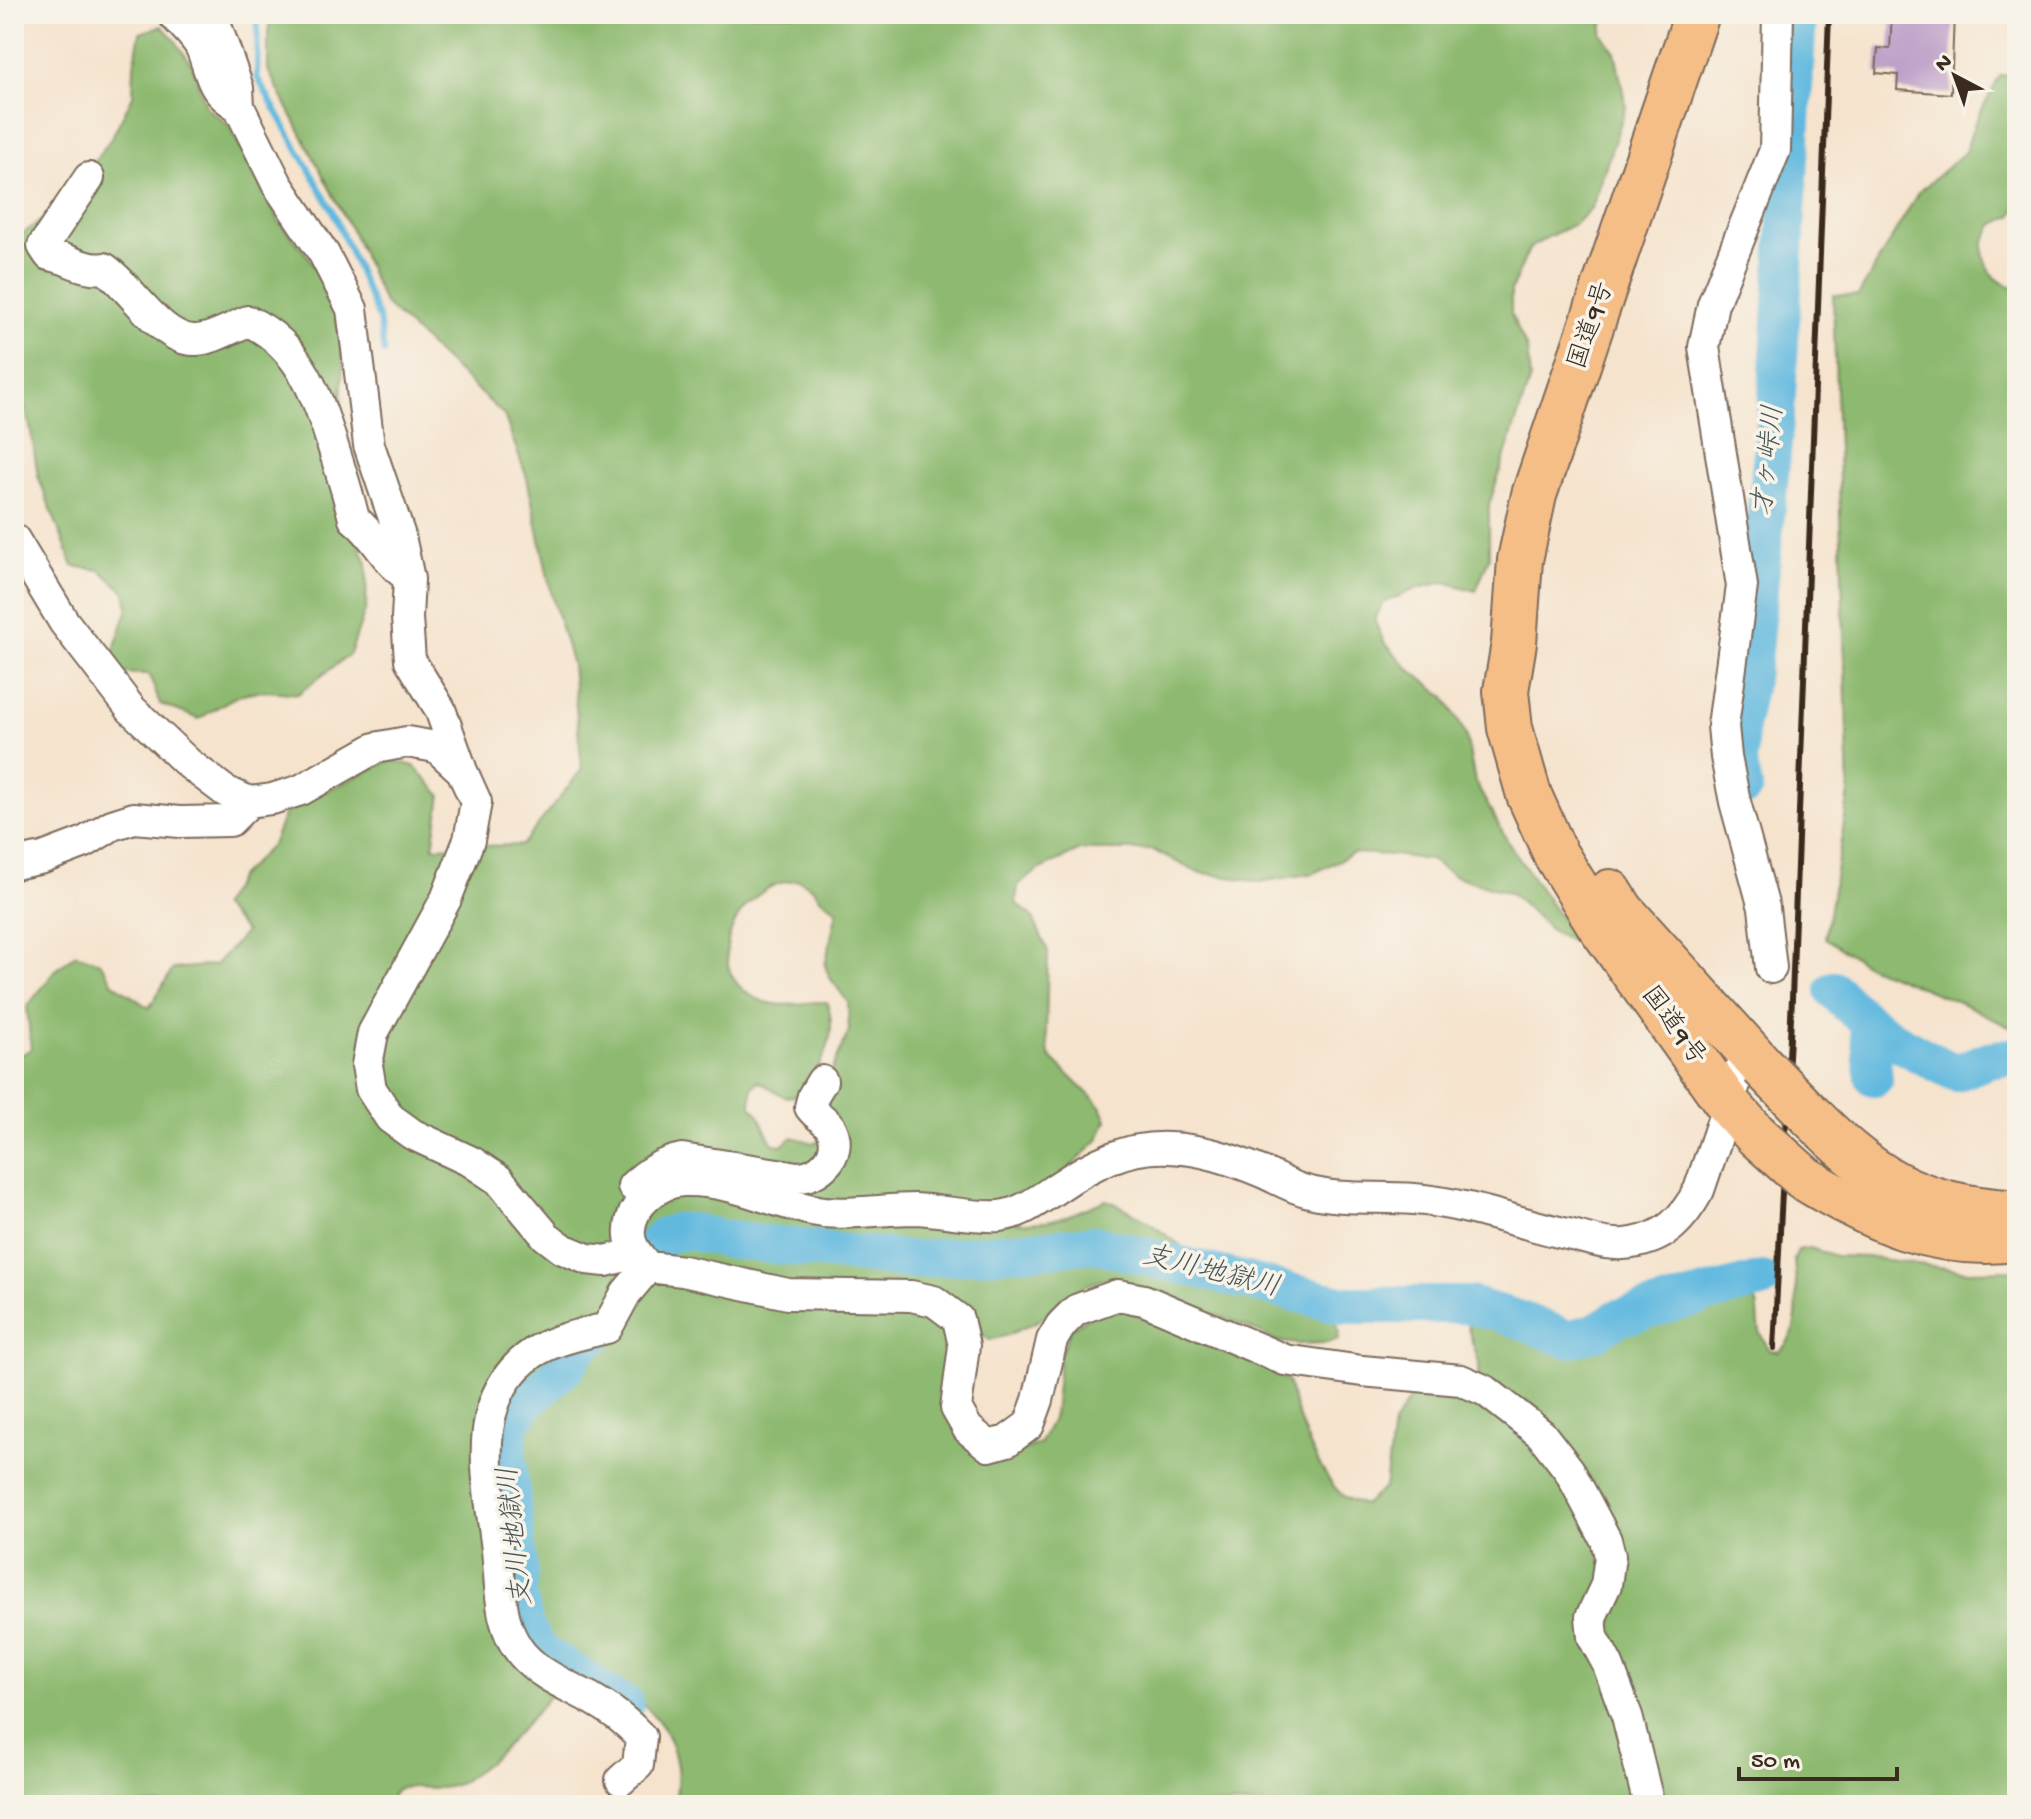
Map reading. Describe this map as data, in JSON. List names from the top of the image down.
{
  "streets": {
    "highway": ["国道9号"]
  },
  "water": ["才ヶ峠川", "支川地獄川"],
  "scale_bar": "50 m",
  "north": "top left"
}
